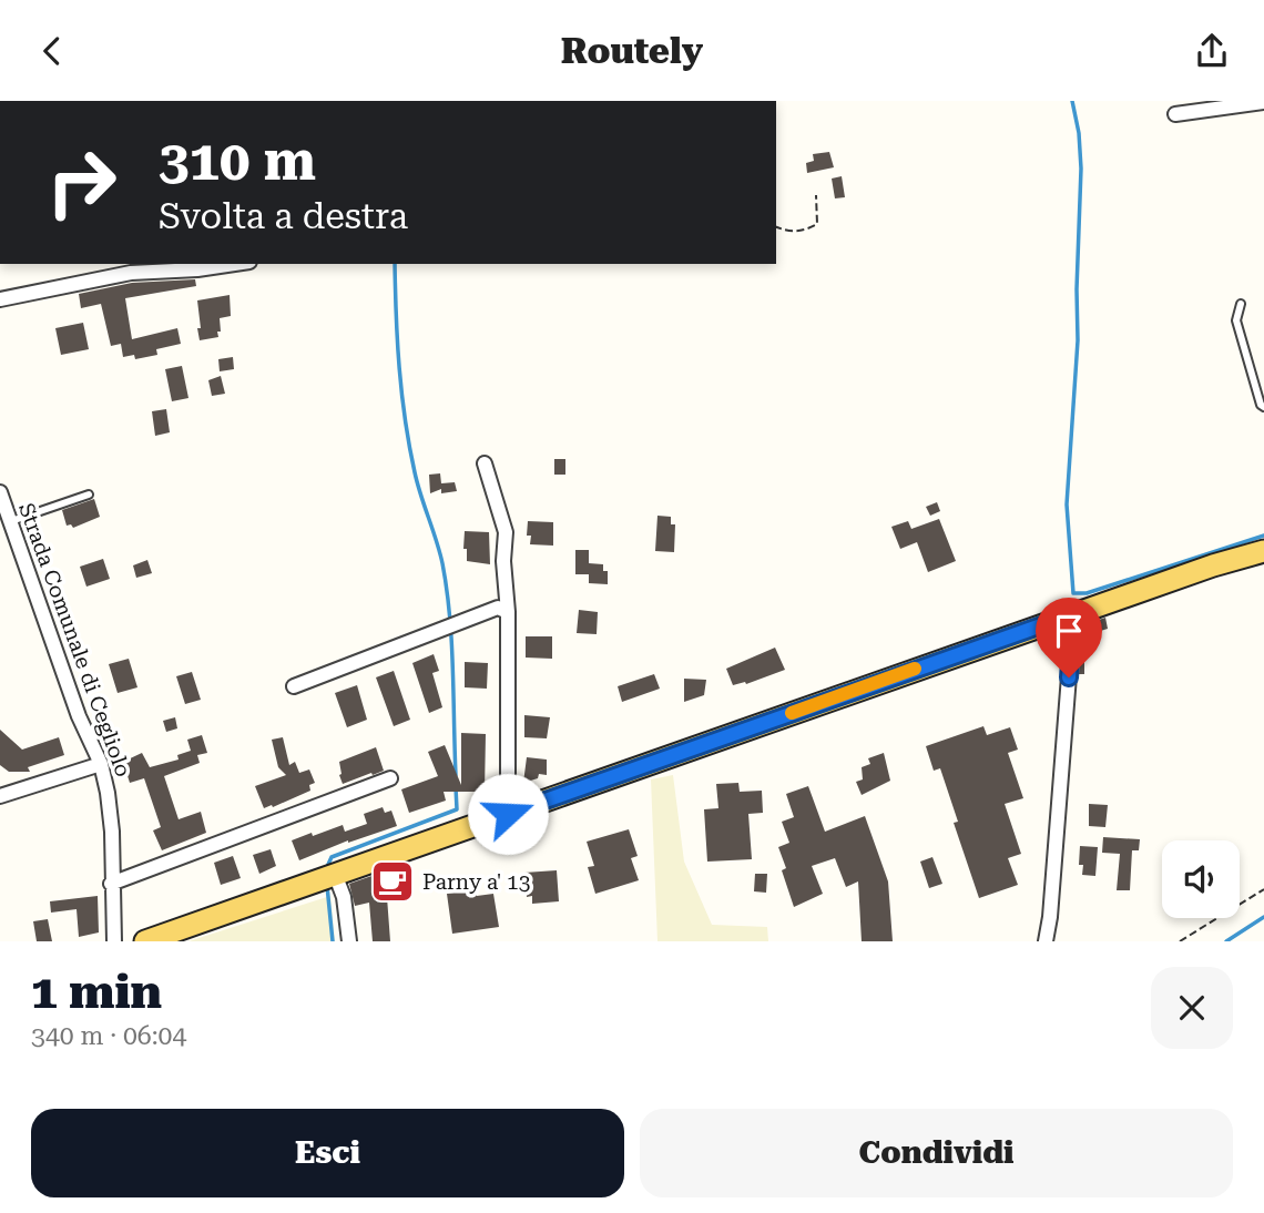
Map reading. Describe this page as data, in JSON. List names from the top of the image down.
{
  "streets": {
    "street": ["Strada Comunale di Cegliolo"]
  },
  "places": {
    "cafe": ["Parny a' 13"]
  },
  "page": {
    "header": "Routely",
    "turn": ["310 m", "Svolta a destra"],
    "heading": ["1 min", "340 m · 06:04"],
    "buttons": ["Esci", "Condividi"]
  }
}
